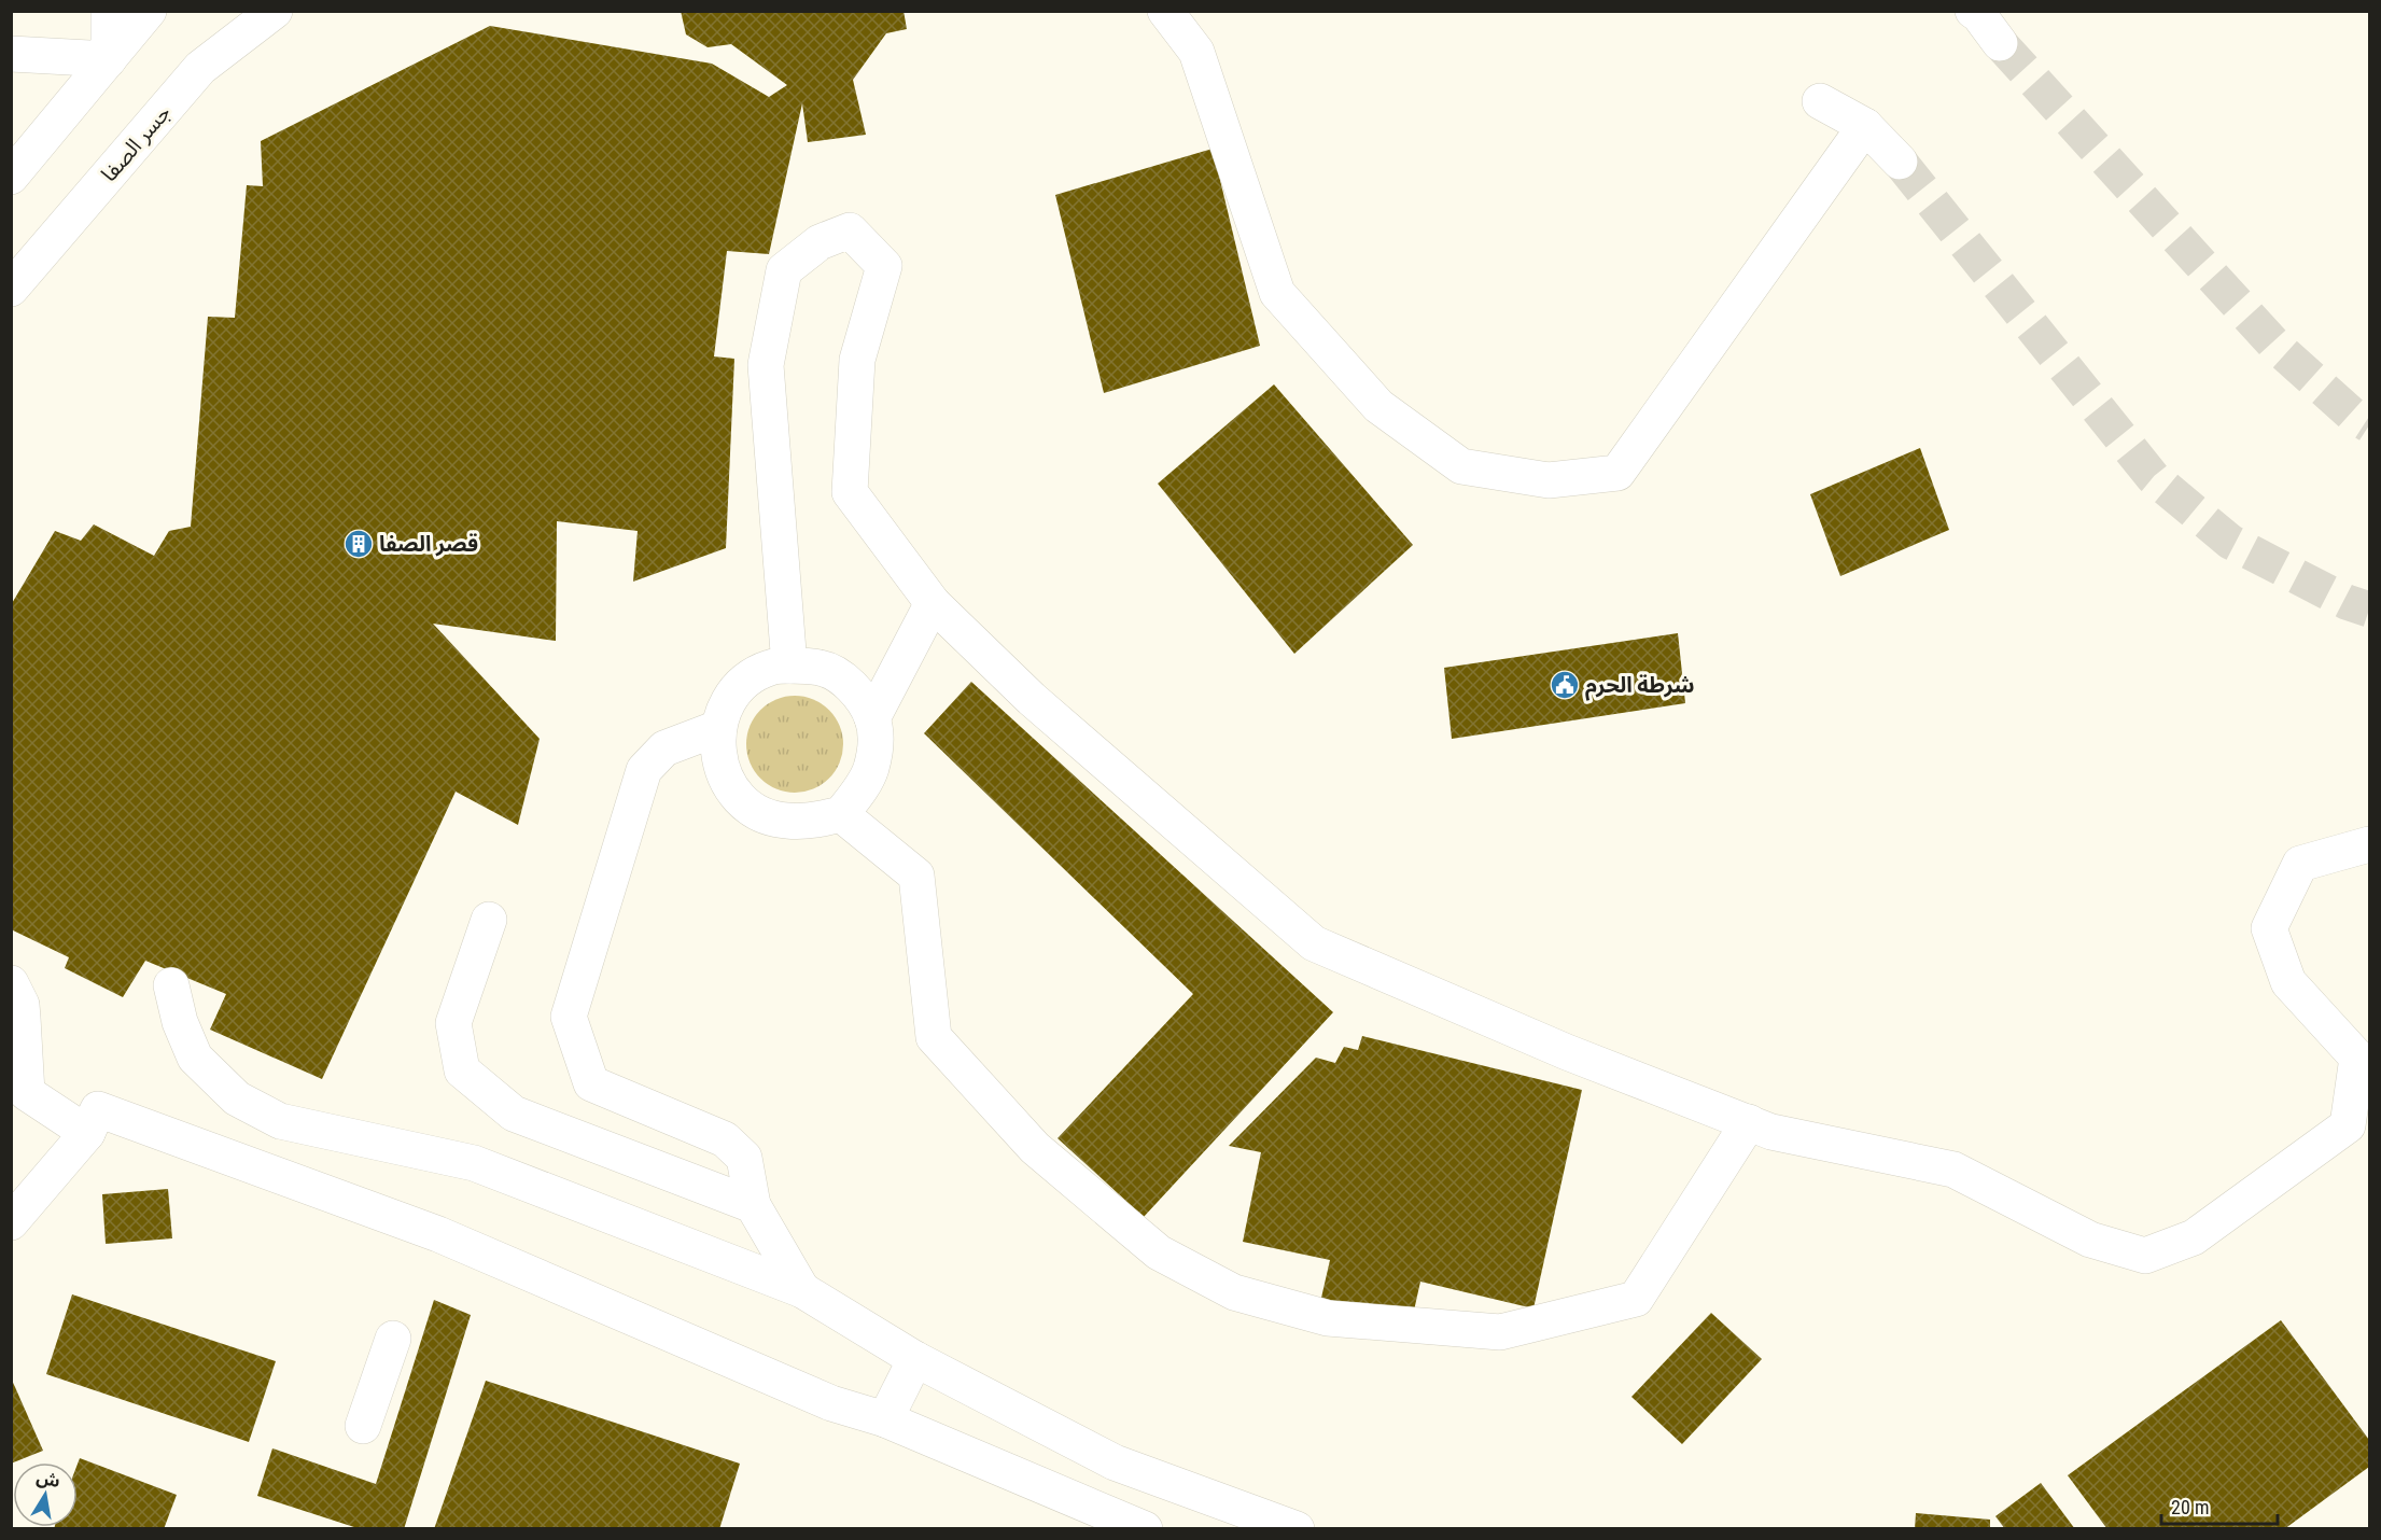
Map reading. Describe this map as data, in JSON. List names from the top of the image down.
{
  "streets": {
    "street": ["جسر الصفا"]
  },
  "places": {
    "building": ["قصر الصفا"],
    "public building": ["شرطة الحرم"]
  },
  "scale_bar": "20 m",
  "north": "top"
}
